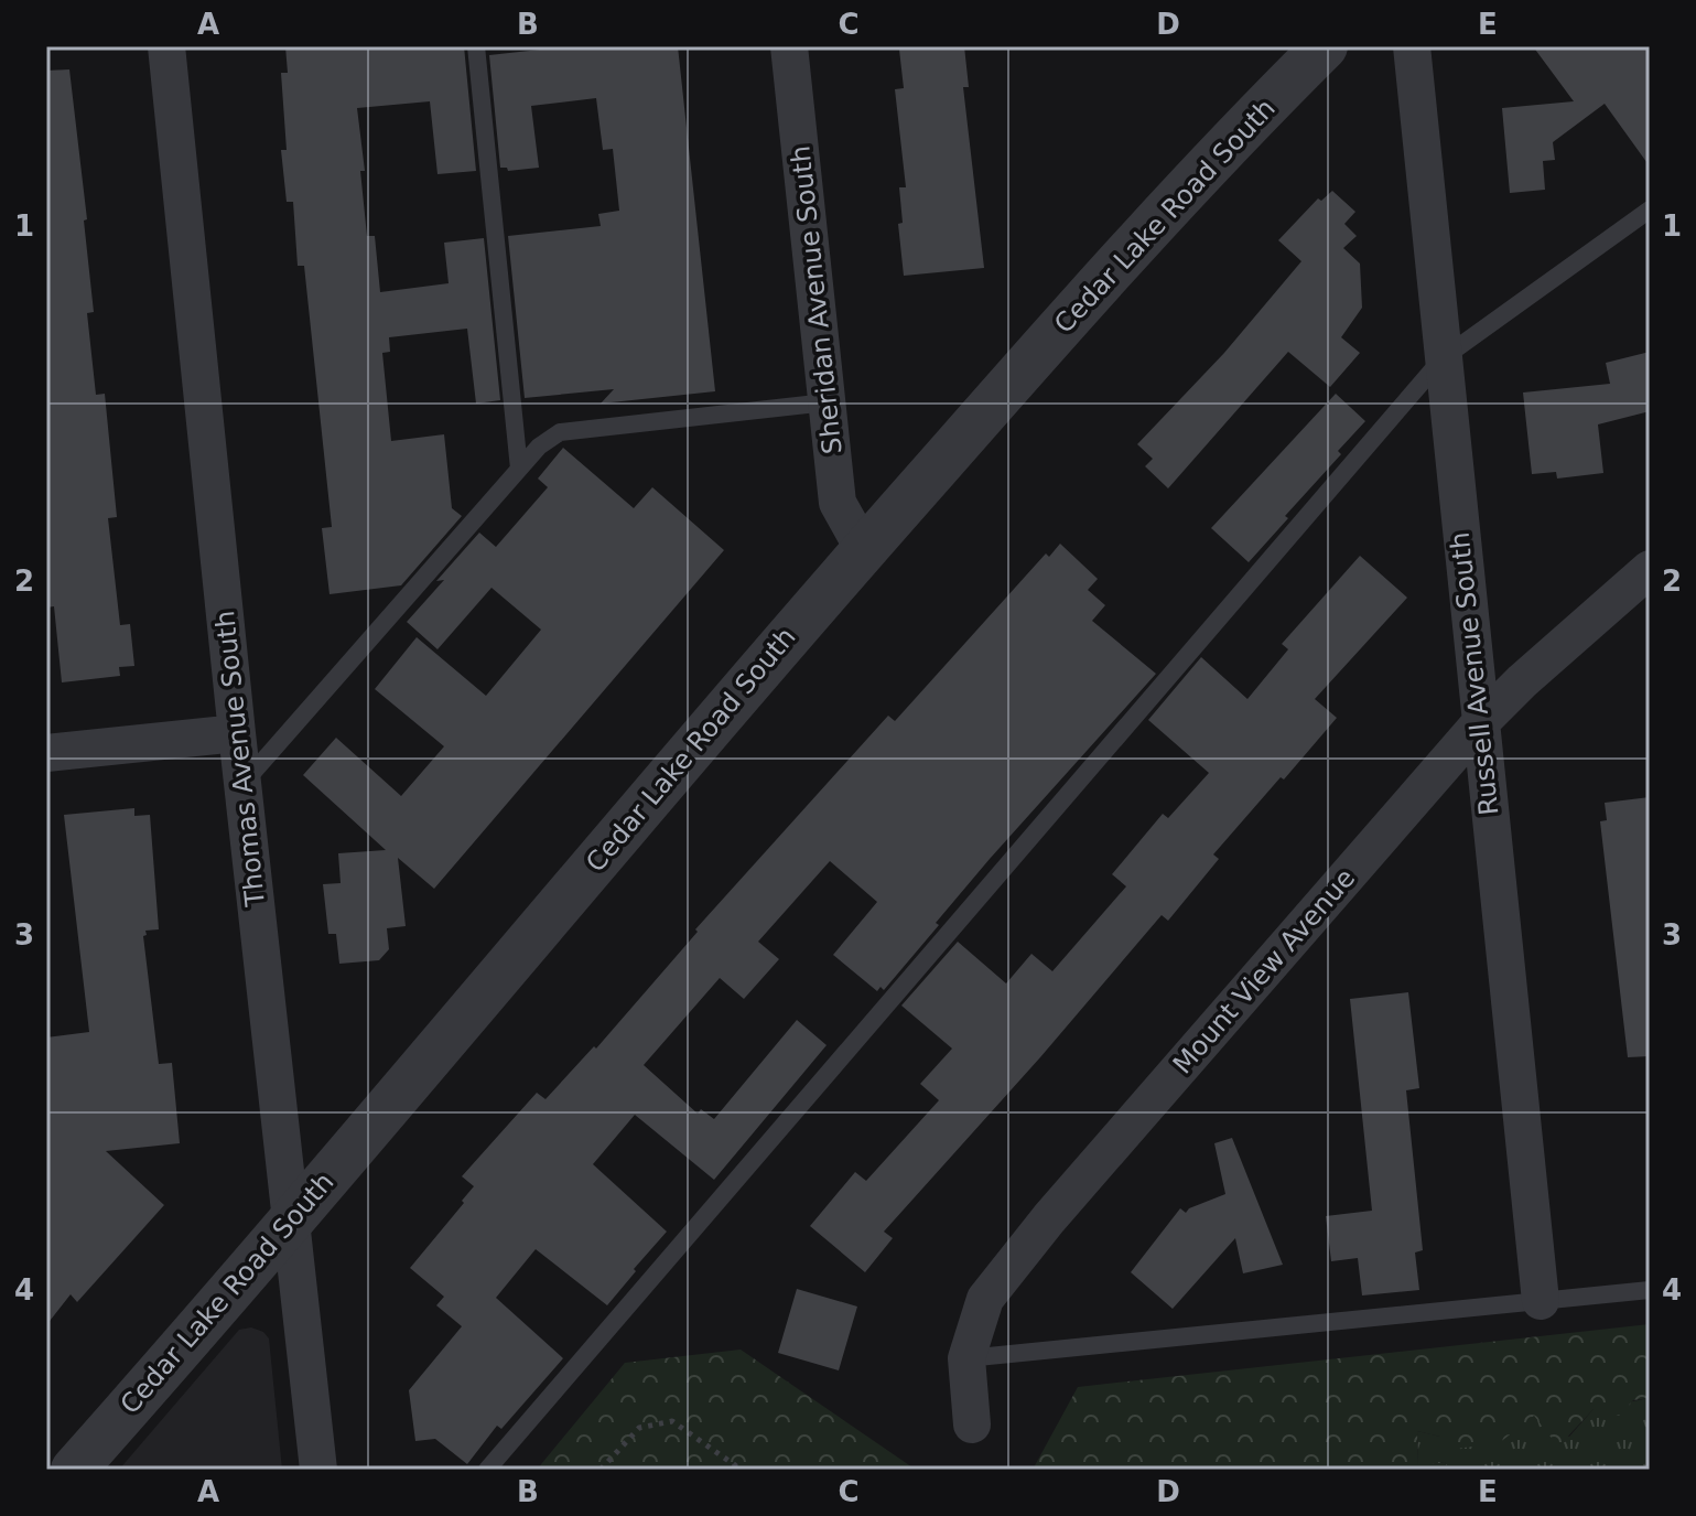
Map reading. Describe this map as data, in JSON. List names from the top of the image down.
{
  "streets": {
    "street": [
      "Cedar Lake Road South",
      "Sheridan Avenue South",
      "Russell Avenue South",
      "Thomas Avenue South",
      "Mount View Avenue"
    ]
  },
  "crossings": [
    ["Cedar Lake Road South", "Sheridan Avenue South"],
    ["Cedar Lake Road South", "Thomas Avenue South"],
    ["Russell Avenue South", "Mount View Avenue"]
  ],
  "grid": {
    "columns": [
      "A",
      "B",
      "C",
      "D",
      "E"
    ],
    "rows": [
      "1",
      "2",
      "3",
      "4"
    ]
  }
}
